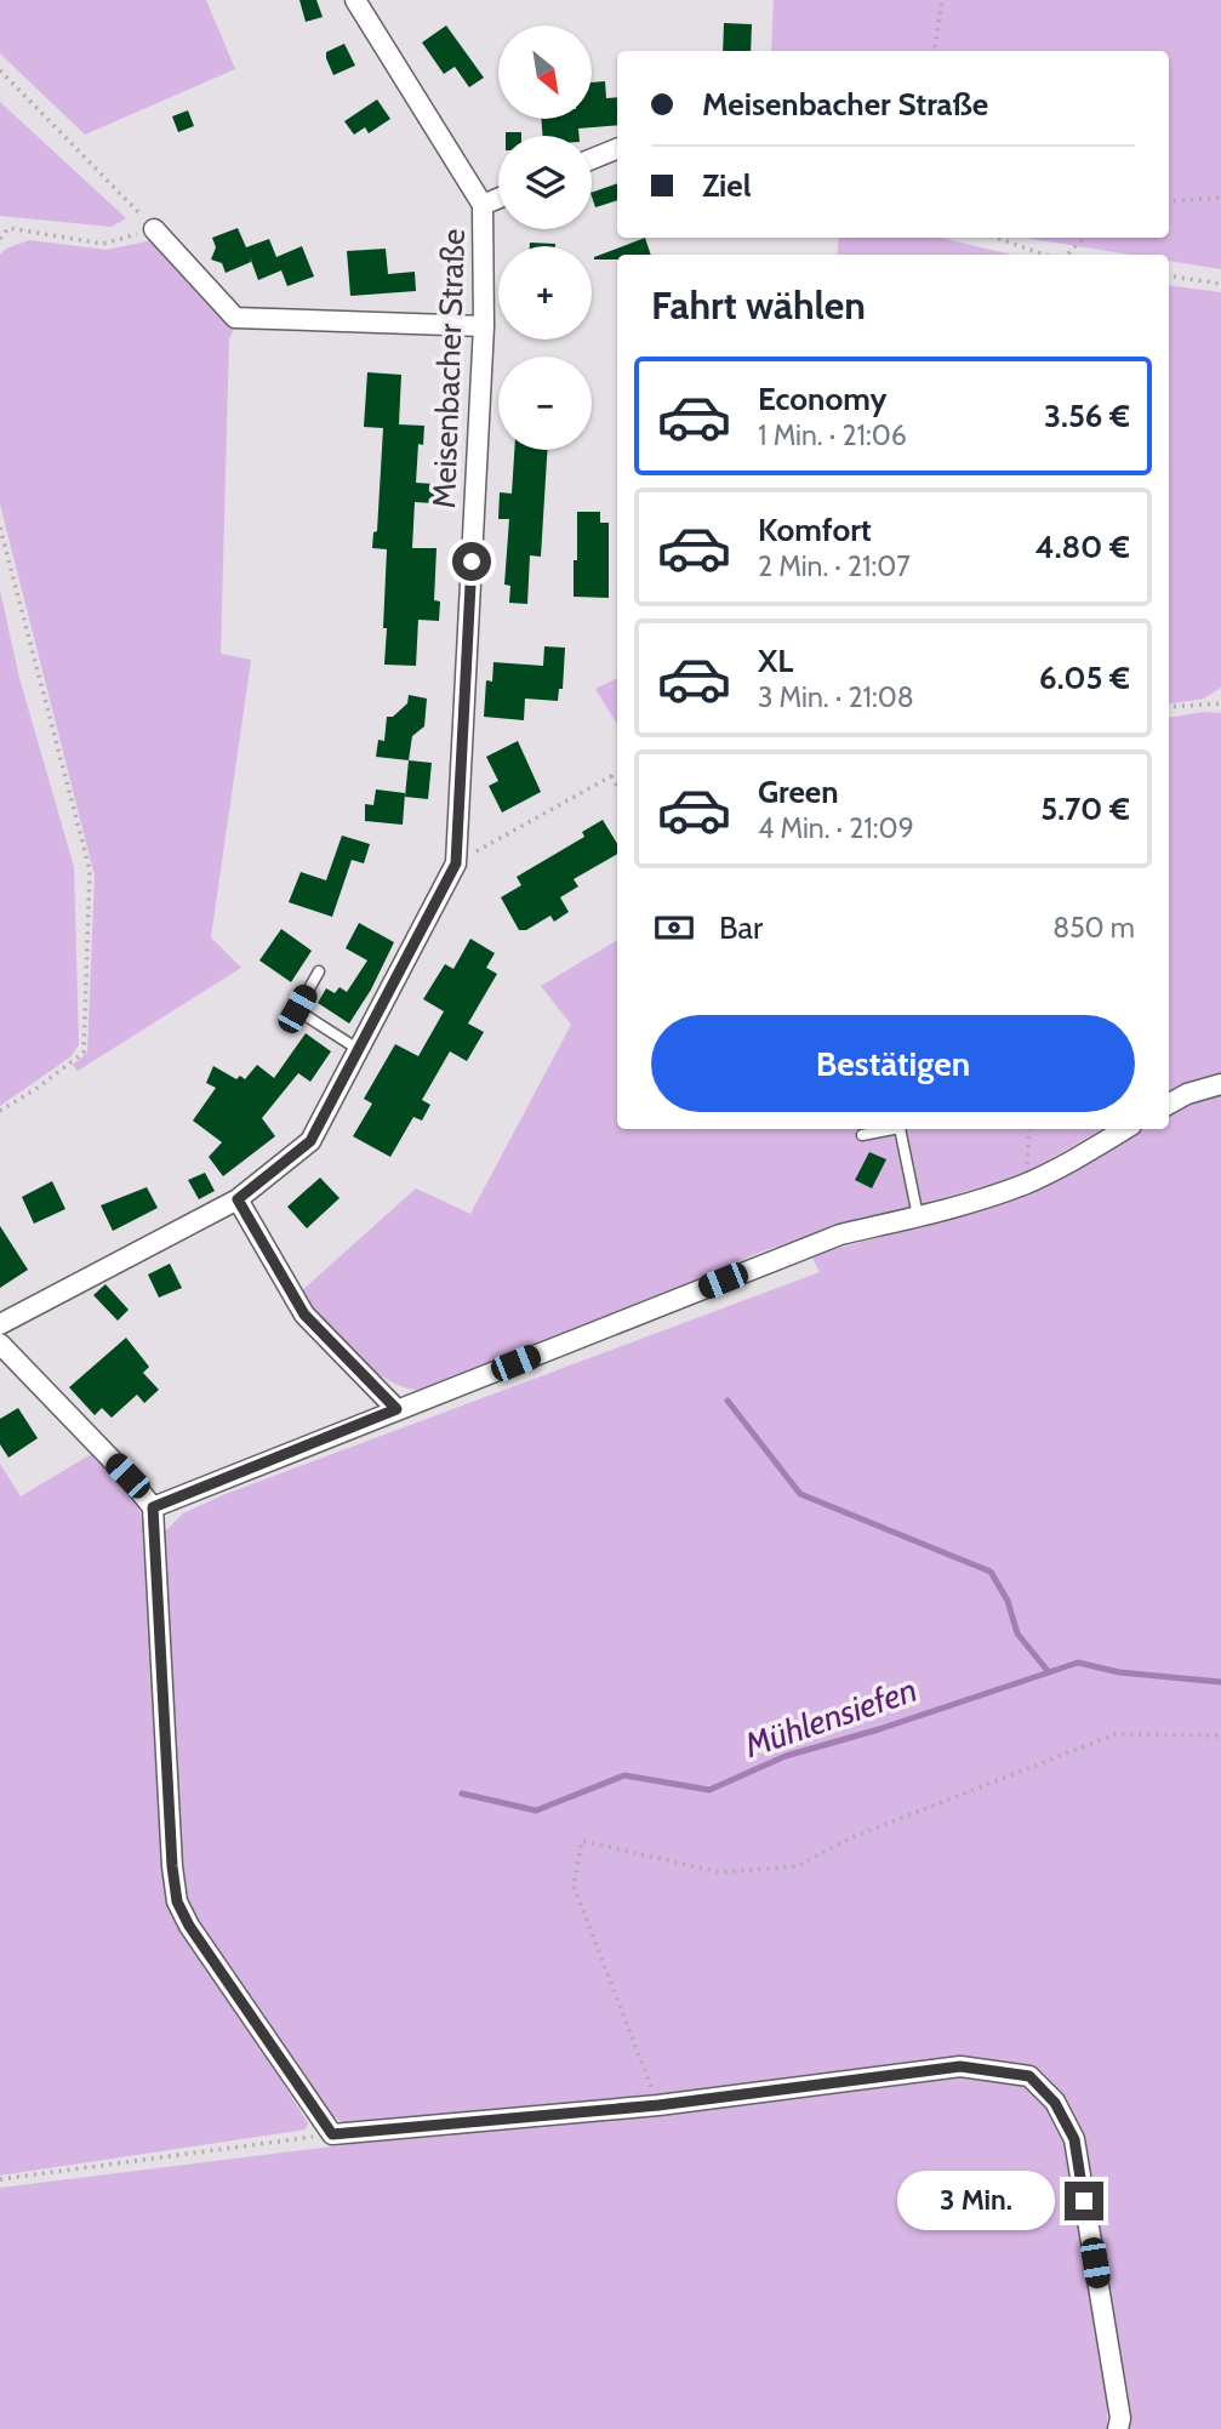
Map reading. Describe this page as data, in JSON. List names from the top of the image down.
{
  "streets": {
    "street": ["Meisenbacher Straße"]
  },
  "water": ["Mühlensiefen"],
  "north": "bottom right",
  "page": {
    "map_buttons": ["+", "−"],
    "banner": ["Meisenbacher Straße", "Ziel"],
    "heading": "Fahrt wählen",
    "list": [
      {
        "name": "Economy",
        "note": "1 Min. · 21:06",
        "value": "3.56 €"
      },
      {
        "name": "Komfort",
        "note": "2 Min. · 21:07",
        "value": "4.80 €"
      },
      {
        "name": "XL",
        "note": "3 Min. · 21:08",
        "value": "6.05 €"
      },
      {
        "name": "Green",
        "note": "4 Min. · 21:09",
        "value": "5.70 €"
      }
    ],
    "pay": ["Bar", "850 m"],
    "buttons": "Bestätigen",
    "bubble": "3 Min."
  }
}
